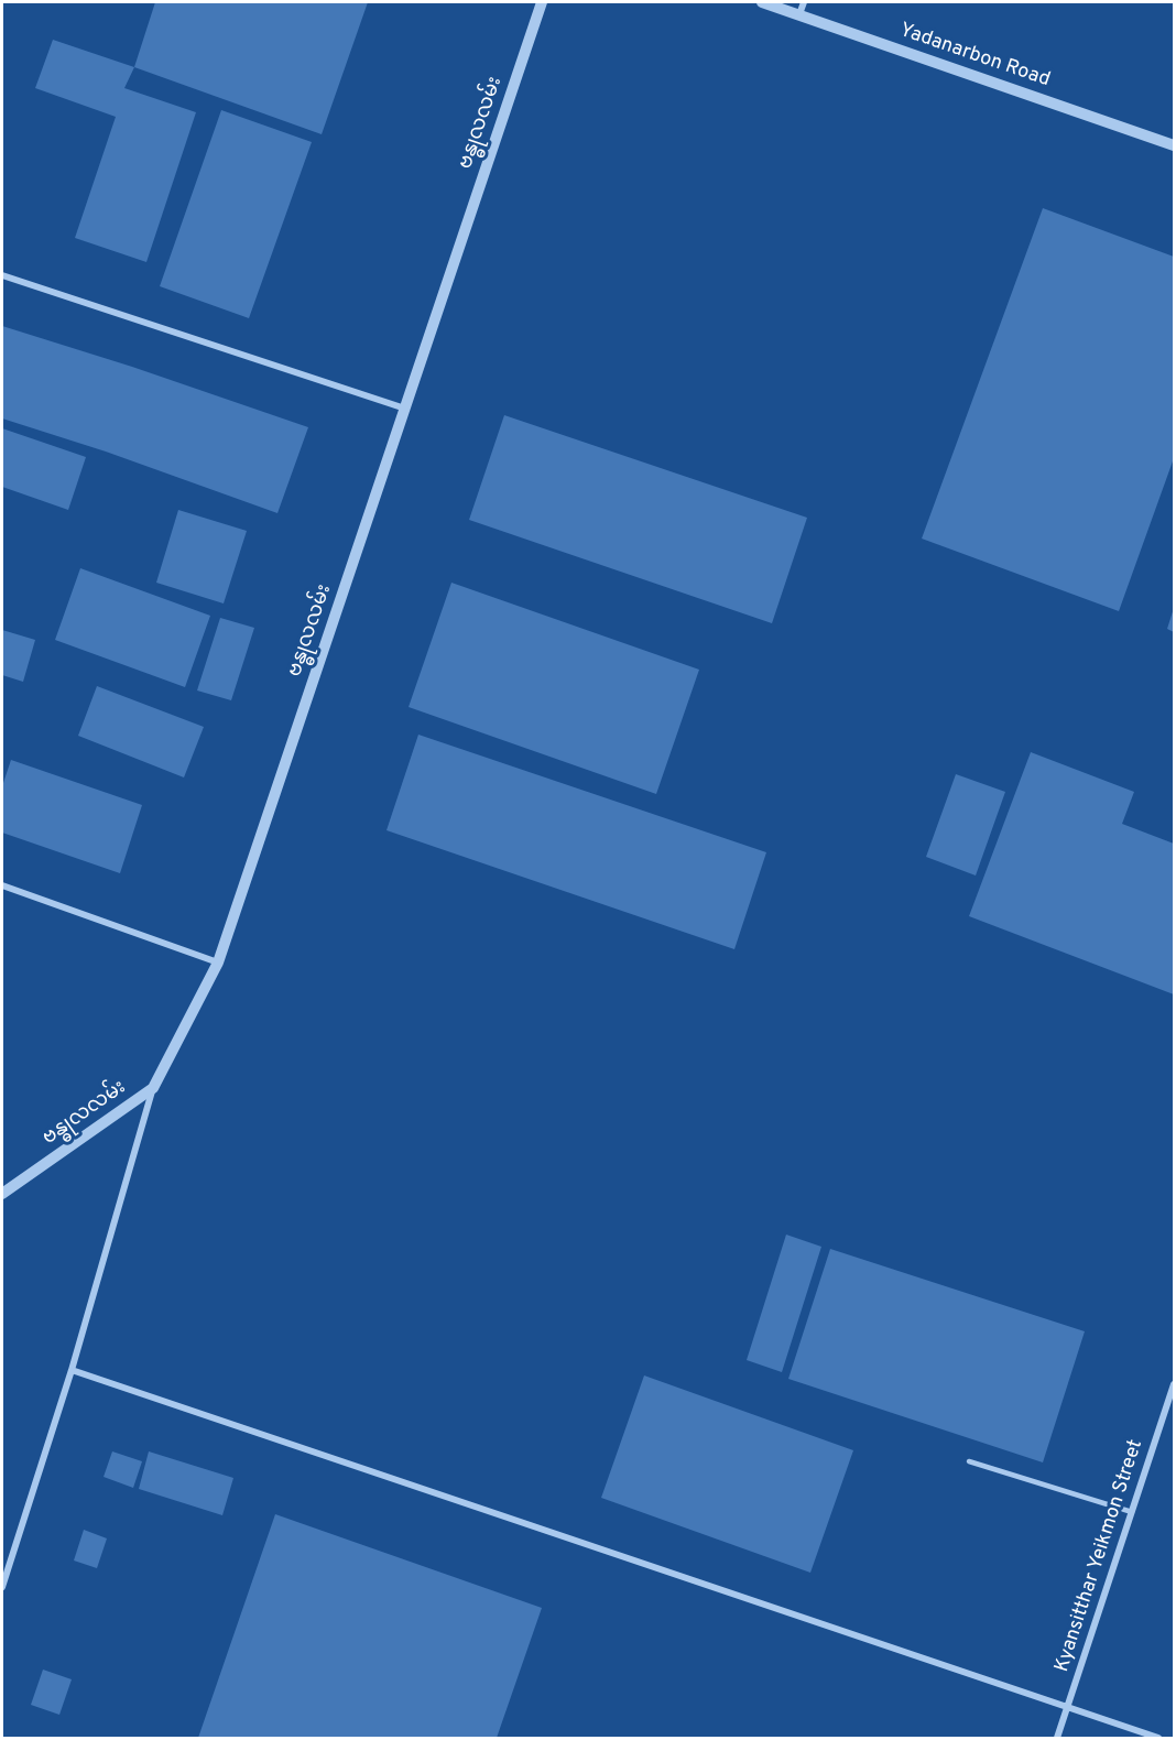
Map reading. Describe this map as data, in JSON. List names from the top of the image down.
{
  "streets": {
    "street": ["Yadanarbon Road", "ဗန္ဓုလလမ်း", "Kyansitthar Yeikmon Street"]
  }
}
